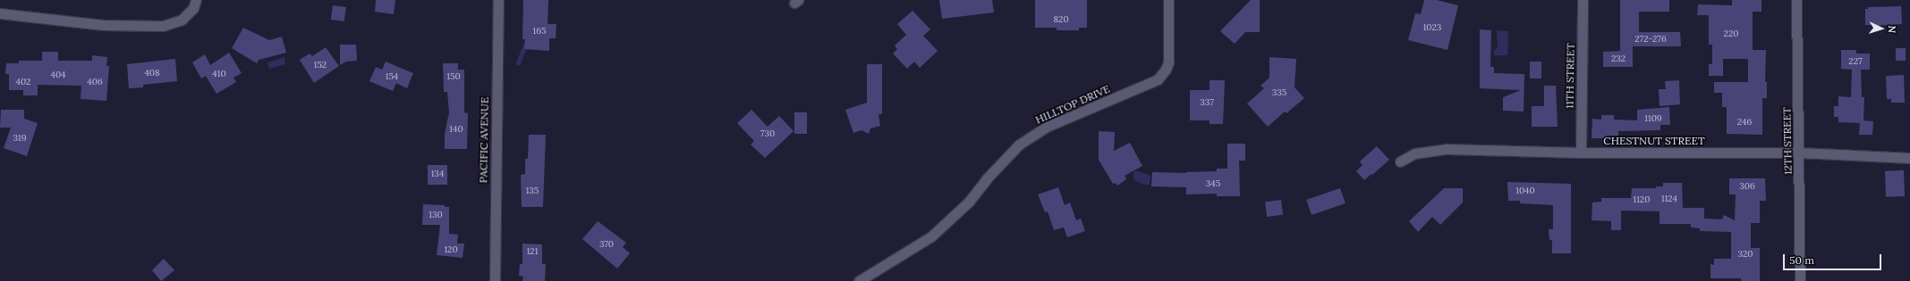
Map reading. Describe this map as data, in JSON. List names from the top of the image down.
{
  "streets": {
    "street": [
      "11TH STREET",
      "HILLTOP DRIVE",
      "PACIFIC AVENUE",
      "CHESTNUT STREET",
      "12TH STREET"
    ]
  },
  "crossings": [
    ["11TH STREET", "CHESTNUT STREET"],
    ["CHESTNUT STREET", "12TH STREET"]
  ],
  "house_numbers": [
    "820",
    "1023",
    "165",
    "220",
    "272-276",
    "232",
    "227",
    "152",
    "408",
    "410",
    "404",
    "154",
    "150",
    "402",
    "406",
    "335",
    "337",
    "1109",
    "246",
    "140",
    "730",
    "319",
    "134",
    "345",
    "306",
    "135",
    "1040",
    "1124",
    "1120",
    "130",
    "370",
    "120",
    "121",
    "320"
  ],
  "scale_bar": "50 m",
  "north": "right"
}
